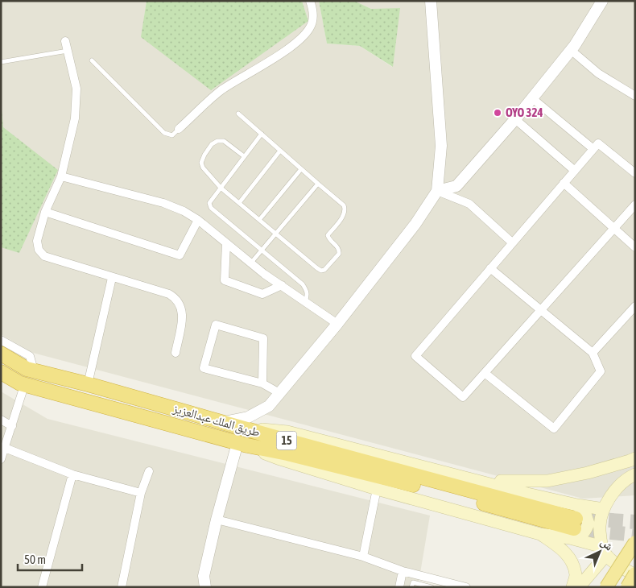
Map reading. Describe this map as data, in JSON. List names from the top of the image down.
{
  "streets": {
    "highway": ["طريق الملك عبدالعزيز", "15"]
  },
  "places": ["OYO 324"],
  "scale_bar": "50 m",
  "north": "top right"
}
